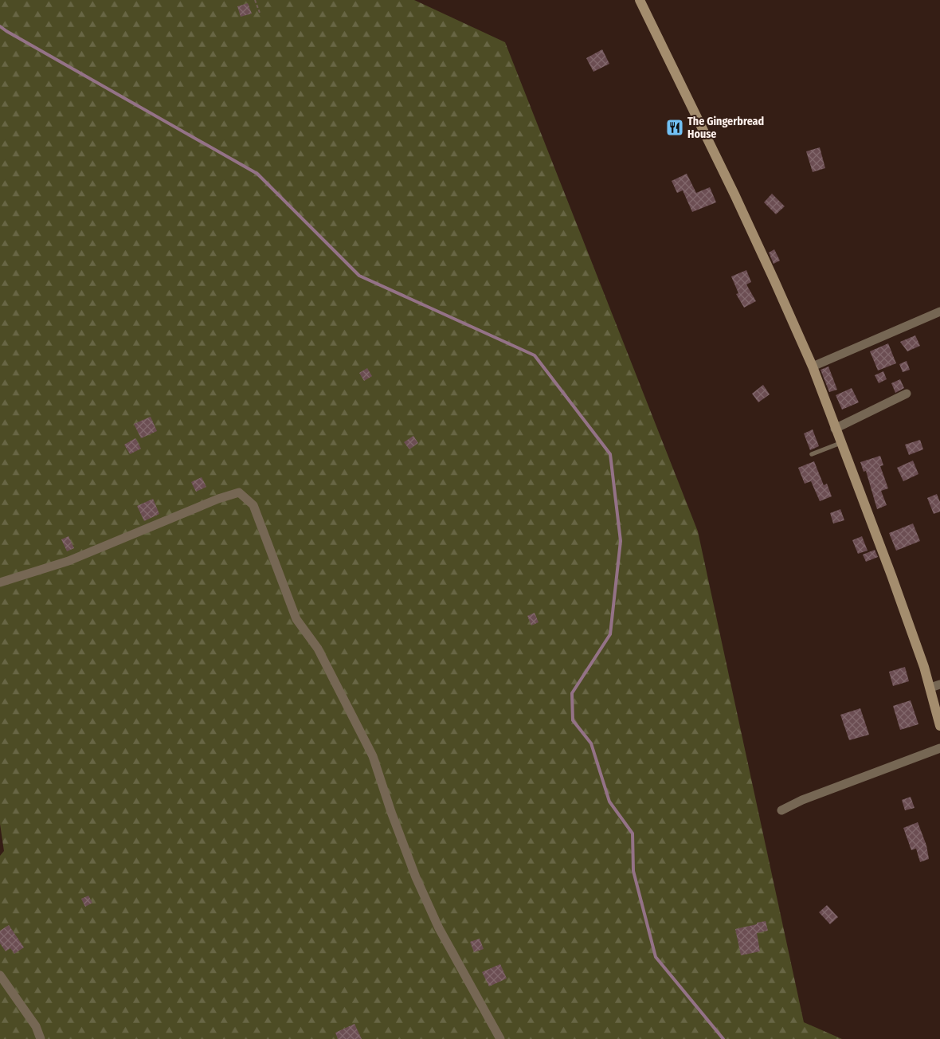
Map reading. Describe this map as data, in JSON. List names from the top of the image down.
{
  "places": {
    "restaurant": ["The Gingerbread House"]
  }
}
